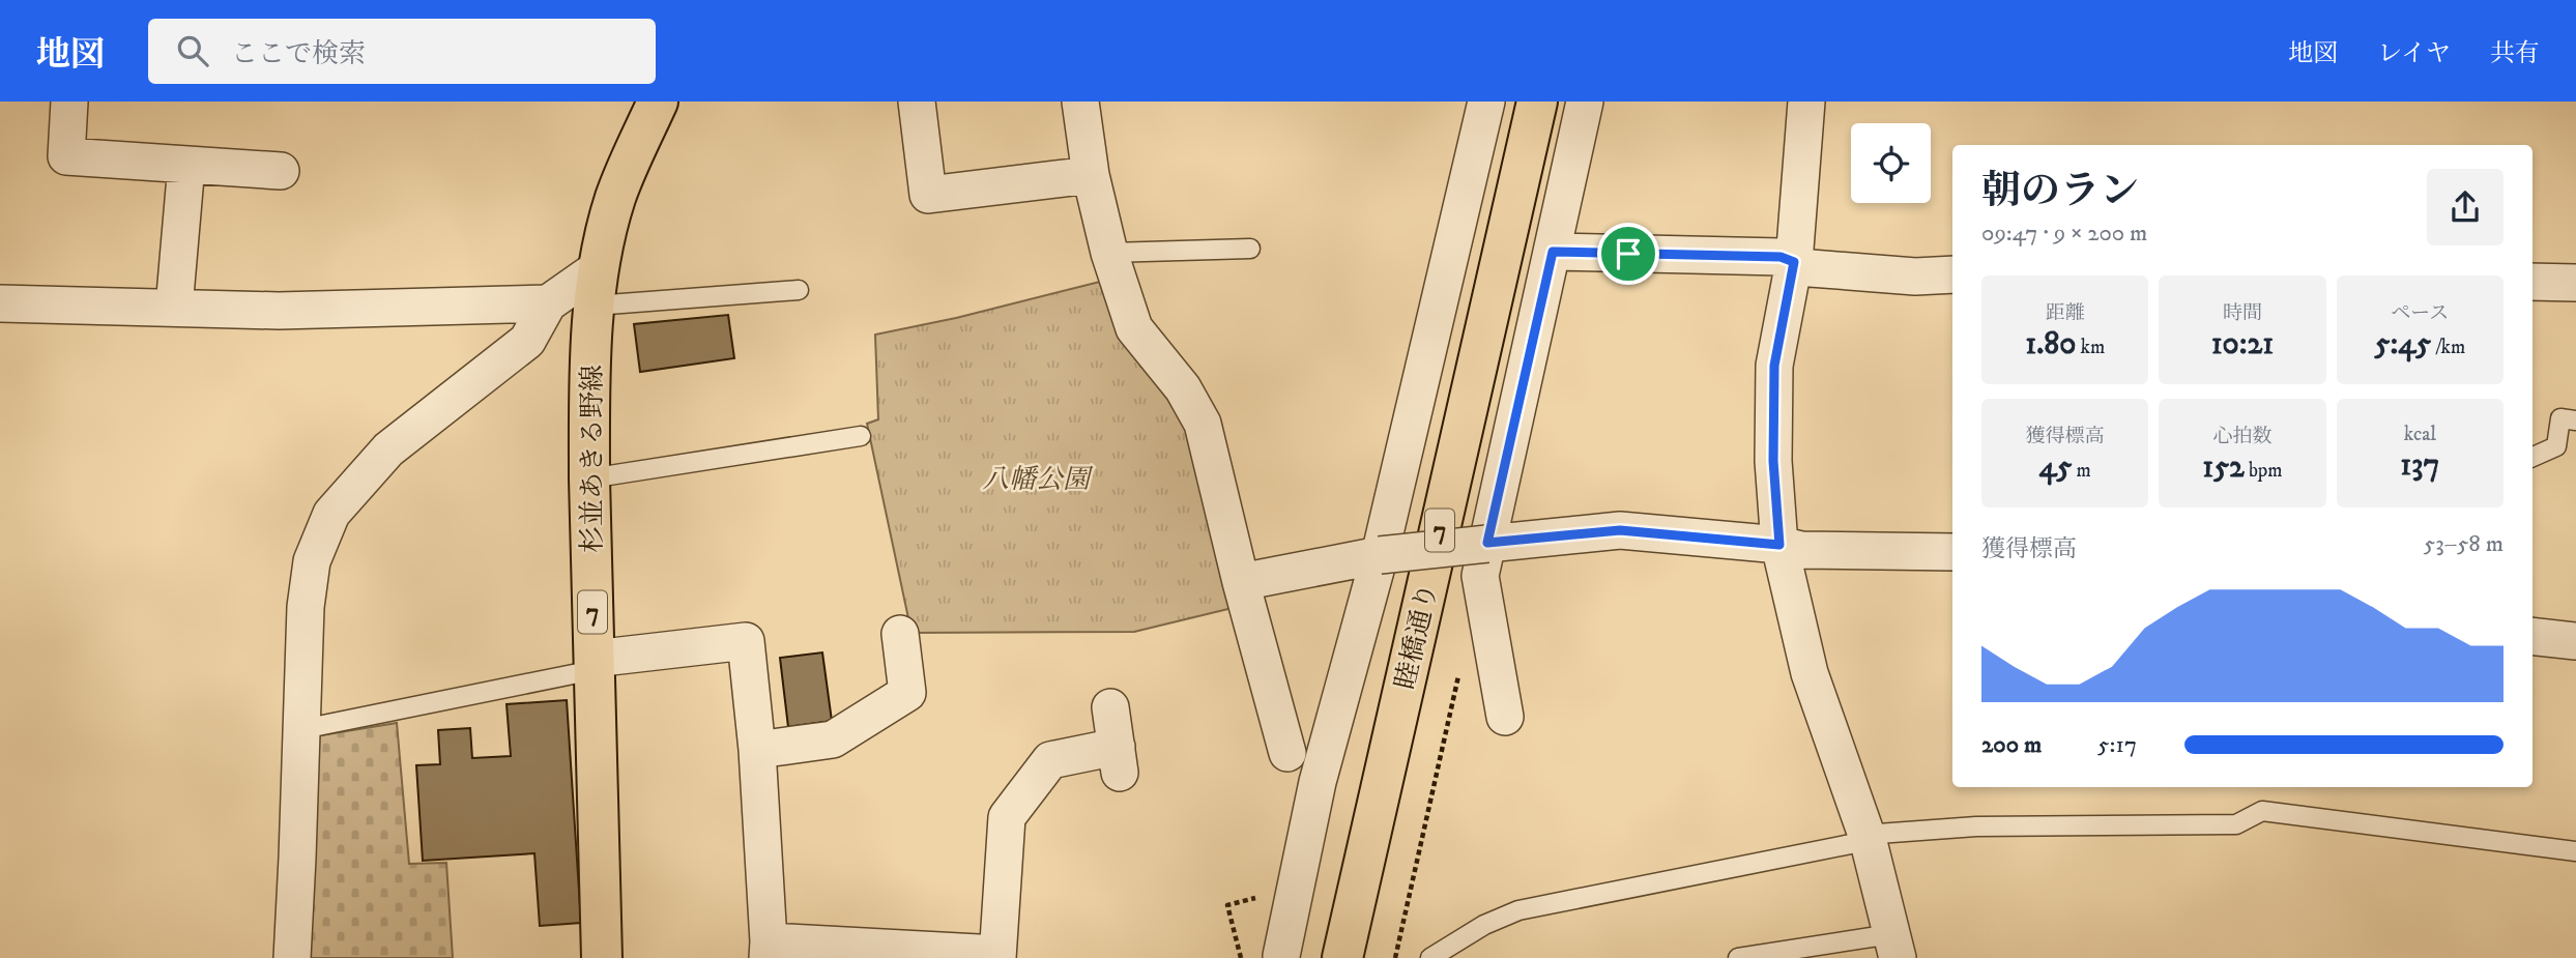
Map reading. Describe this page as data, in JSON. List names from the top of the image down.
{
  "streets": {
    "main road": ["杉並あきる野線", "7", "睦橋通り"]
  },
  "parks": ["八幡公園"],
  "page": {
    "header": "地図",
    "search": "ここで検索",
    "nav": ["地図", "レイヤ", "共有"],
    "heading": ["朝のラン", "09:47 · 9 × 200 m"],
    "stats": [
      ["距離", "1.80 km"],
      ["時間", "10:21"],
      ["ペース", "5:45 /km"],
      ["獲得標高", "45 m"],
      ["心拍数", "152 bpm"],
      ["kcal", "137"]
    ],
    "chart": ["獲得標高", "53–58 m"],
    "list": [
      {
        "name": "200 m",
        "note": "5:17"
      }
    ]
  }
}
